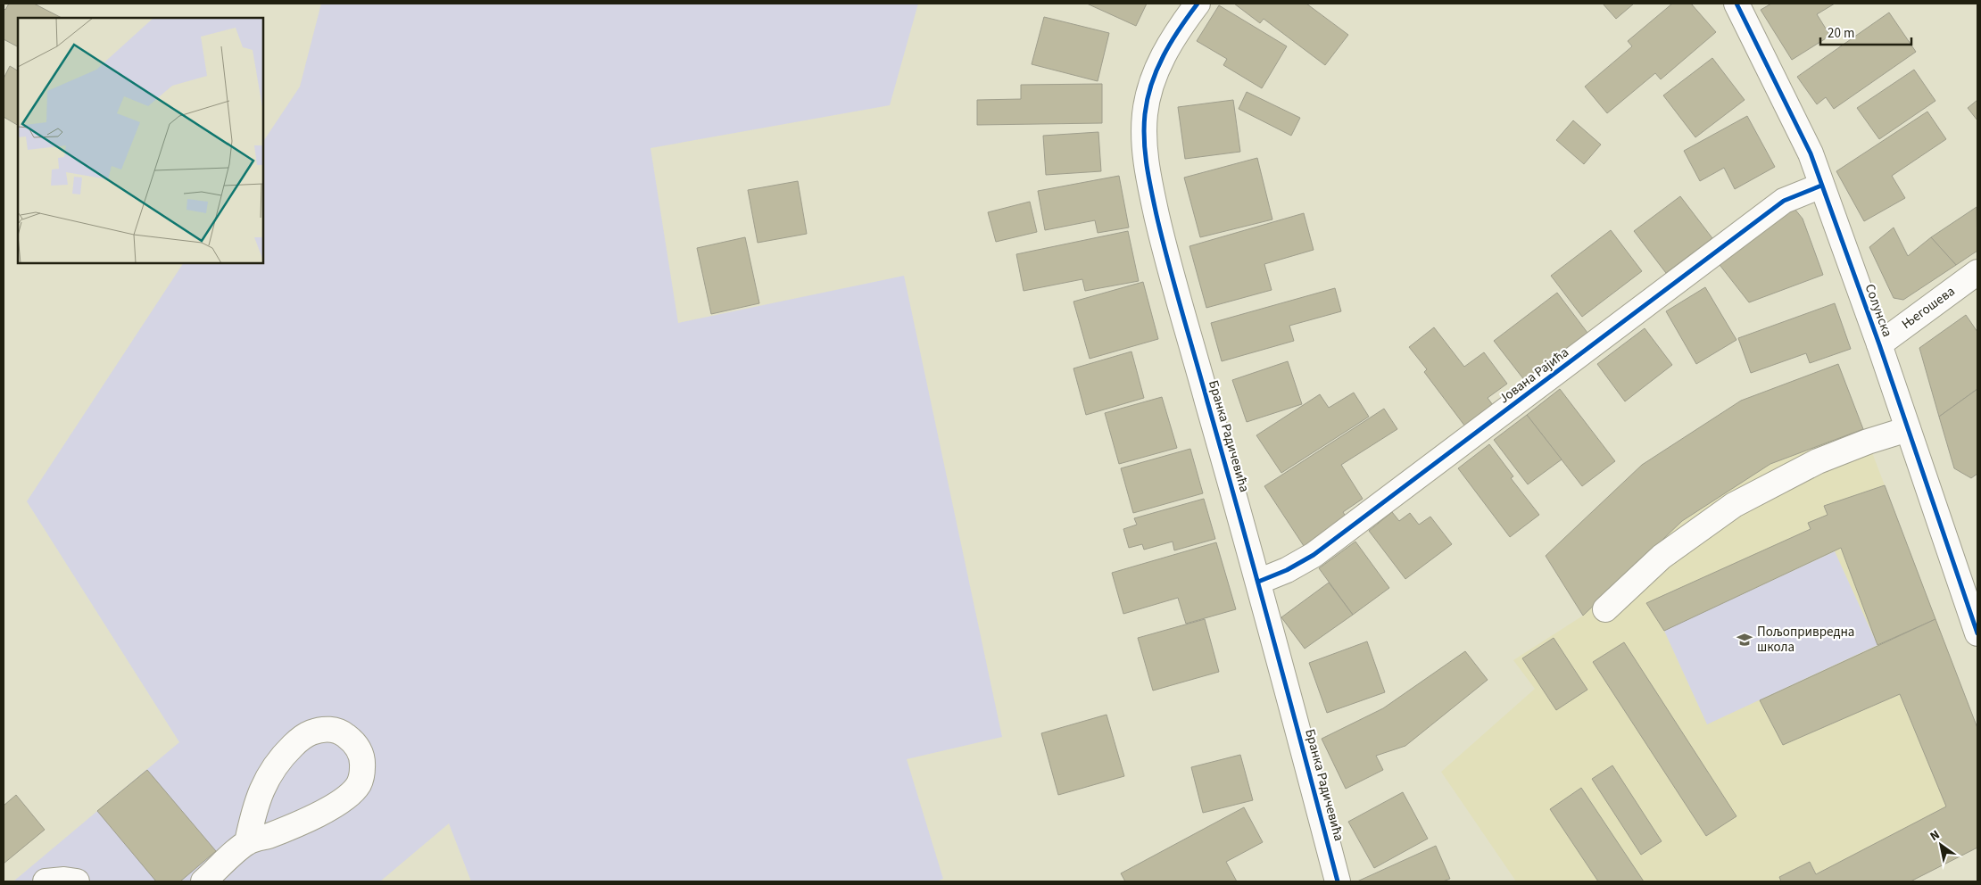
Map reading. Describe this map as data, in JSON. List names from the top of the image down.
{
  "streets": {
    "street": [
      "Његошева",
      "Солунска",
      "Јована Рајића",
      "Бранка Радичевића"
    ]
  },
  "crossings": [
    ["Његошева", "Солунска"],
    ["Солунска", "Јована Рајића"],
    ["Јована Рајића", "Бранка Радичевића"]
  ],
  "places": {
    "school or university": ["Пољопривредна школа"]
  },
  "scale_bar": "20 m",
  "north": "top left"
}
